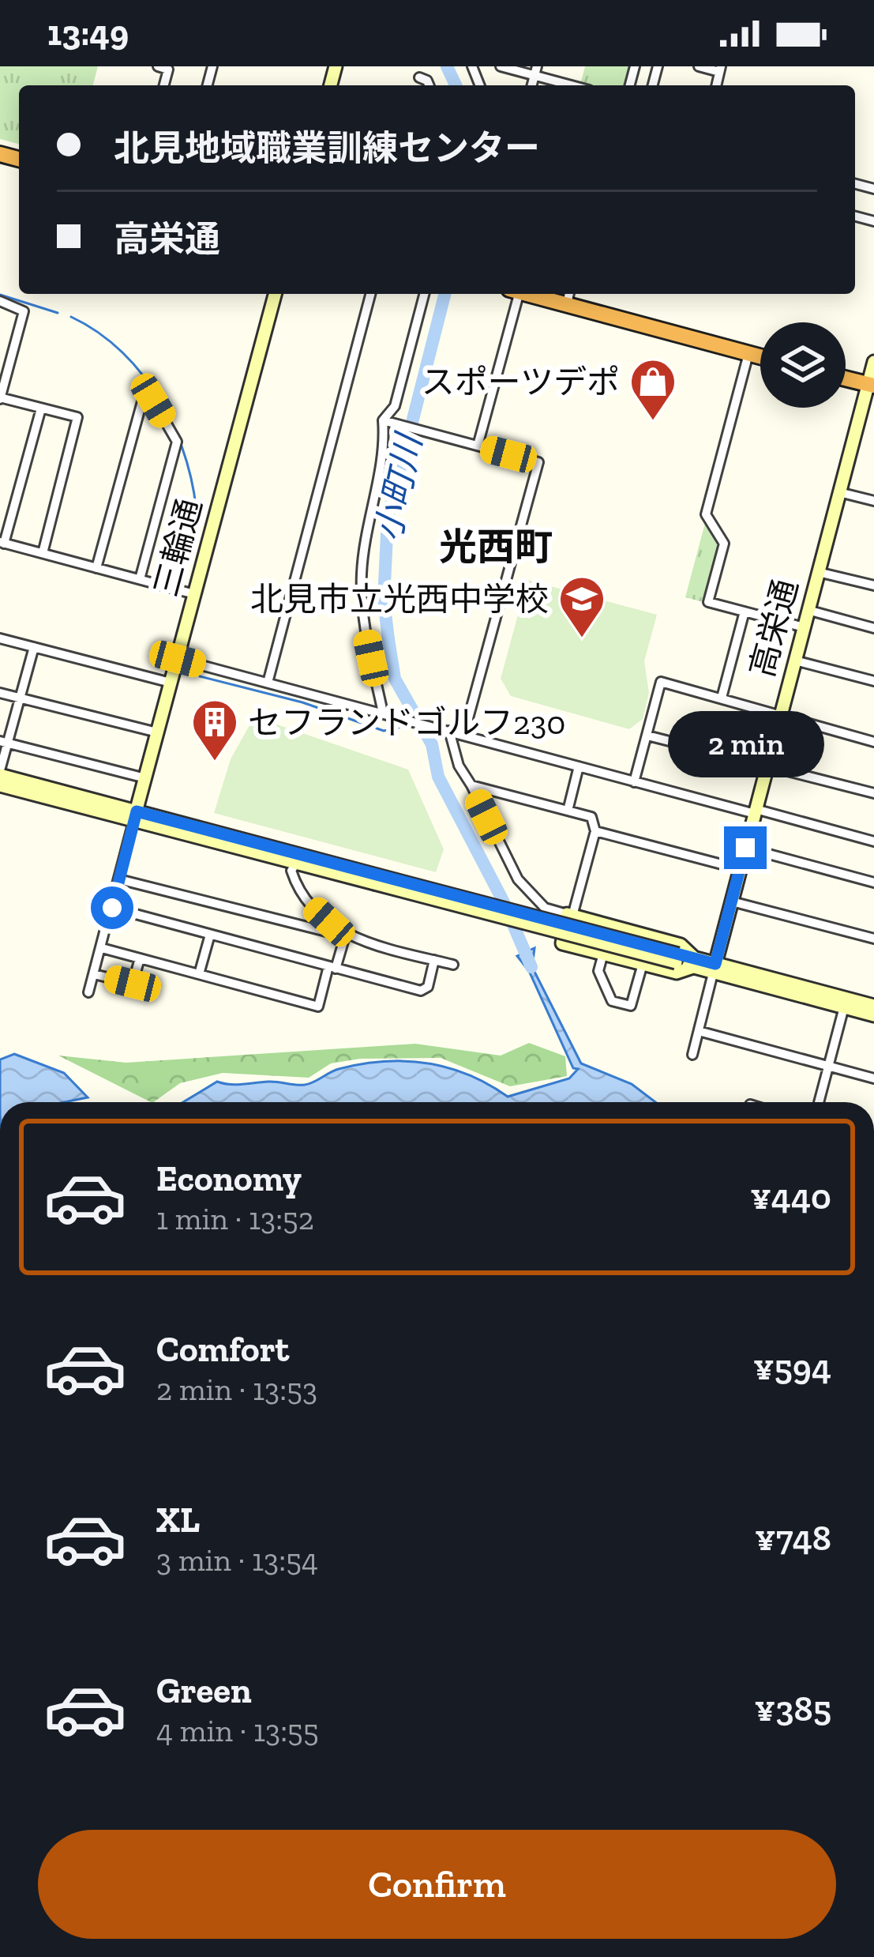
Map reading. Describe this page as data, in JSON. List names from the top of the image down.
{
  "streets": {
    "street": ["三輪通", "高栄通"]
  },
  "districts": ["光西町"],
  "water": ["小町川"],
  "places": {
    "shop": ["スポーツデポ"],
    "school or university": ["北見市立光西中学校"],
    "building": ["セフランドゴルフ230"]
  },
  "page": {
    "status": "13:49",
    "banner": ["北見地域職業訓練センター", "高栄通"],
    "bubble": "2 min",
    "list": [
      {
        "name": "Economy",
        "note": "1 min · 13:52",
        "value": "¥440"
      },
      {
        "name": "Comfort",
        "note": "2 min · 13:53",
        "value": "¥594"
      },
      {
        "name": "XL",
        "note": "3 min · 13:54",
        "value": "¥748"
      },
      {
        "name": "Green",
        "note": "4 min · 13:55",
        "value": "¥385"
      }
    ],
    "buttons": "Confirm"
  }
}
